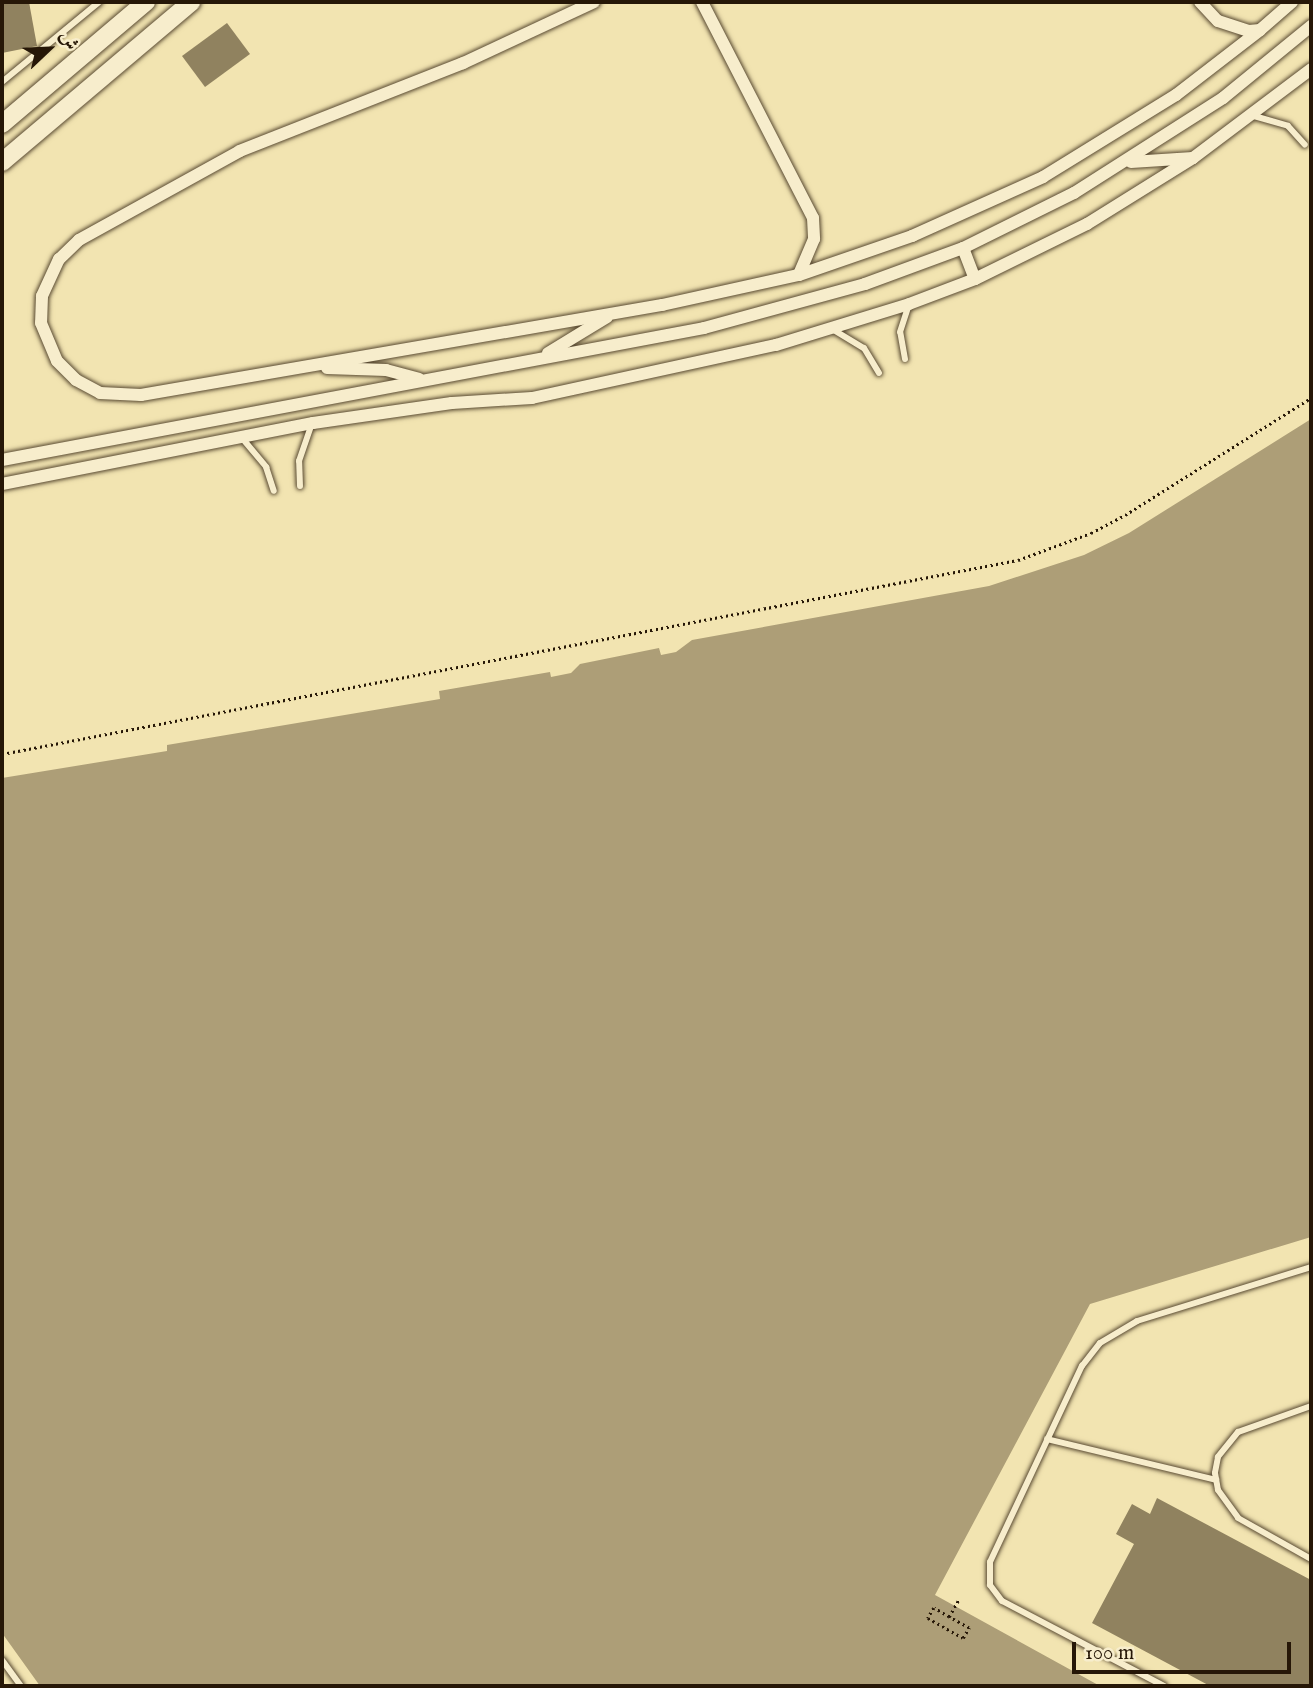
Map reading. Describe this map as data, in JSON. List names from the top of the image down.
{
  "scale_bar": "100 m",
  "north": "top right"
}
